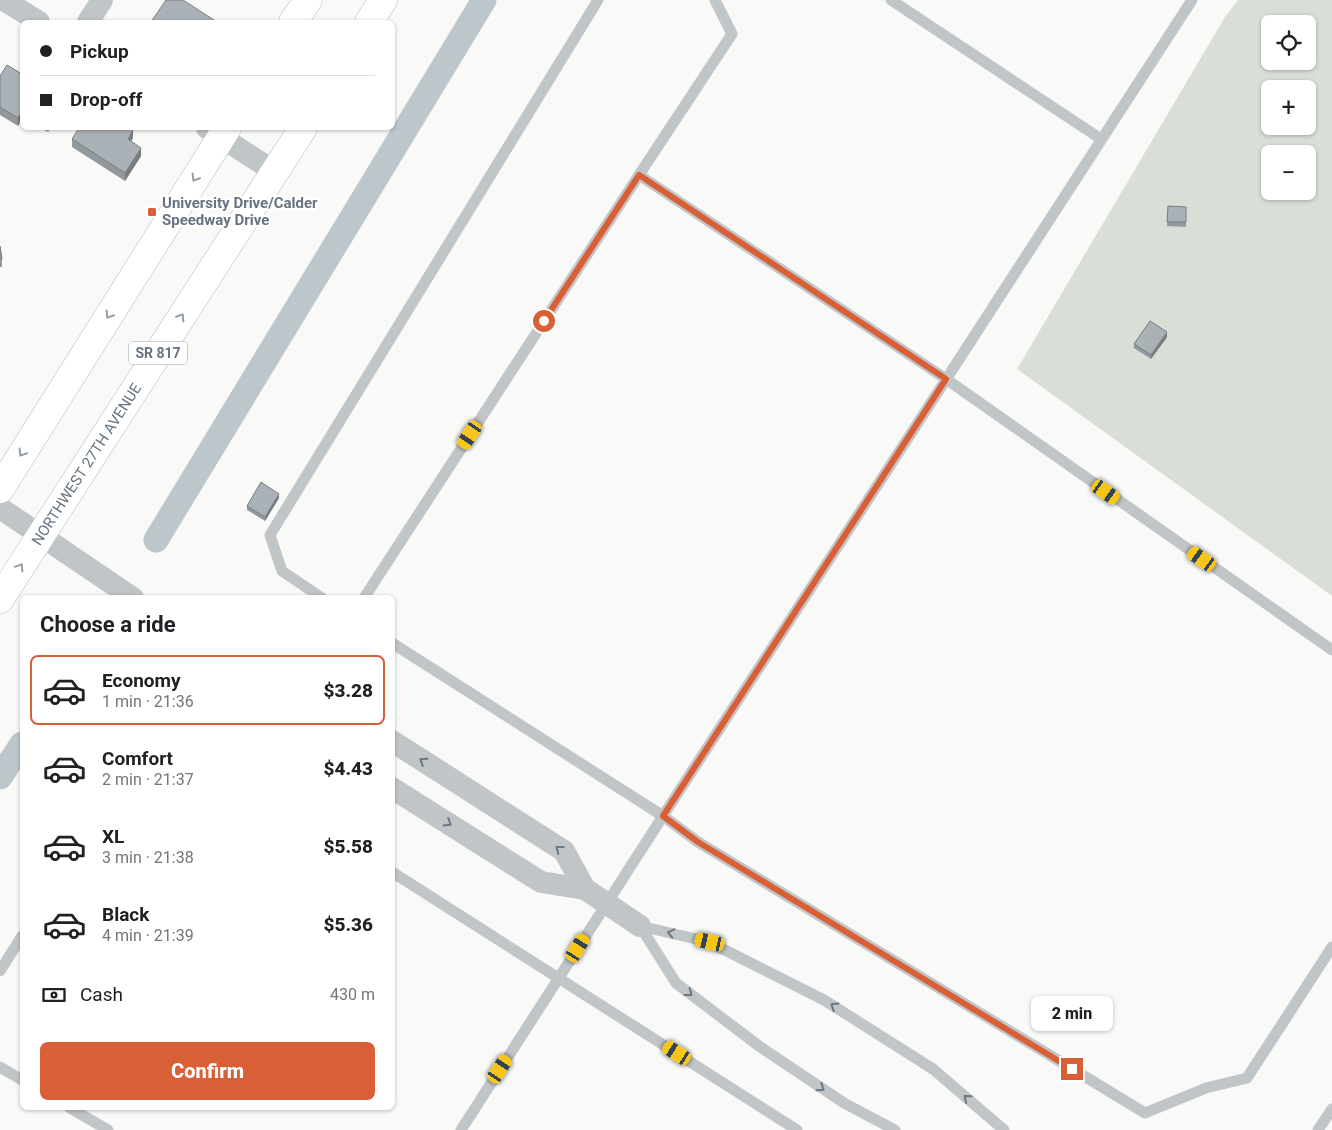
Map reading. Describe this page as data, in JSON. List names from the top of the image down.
{
  "streets": {
    "main road": ["SR 817", "NORTHWEST 27TH AVENUE"]
  },
  "places": {
    "transit": ["University Drive/Calder Speedway Drive"]
  },
  "page": {
    "map_buttons": ["+", "−"],
    "banner": ["Pickup", "Drop-off"],
    "heading": "Choose a ride",
    "list": [
      {
        "name": "Economy",
        "note": "1 min · 21:36",
        "value": "$3.28"
      },
      {
        "name": "Comfort",
        "note": "2 min · 21:37",
        "value": "$4.43"
      },
      {
        "name": "XL",
        "note": "3 min · 21:38",
        "value": "$5.58"
      },
      {
        "name": "Black",
        "note": "4 min · 21:39",
        "value": "$5.36"
      }
    ],
    "pay": ["Cash", "430 m"],
    "bubble": "2 min",
    "buttons": "Confirm"
  }
}
